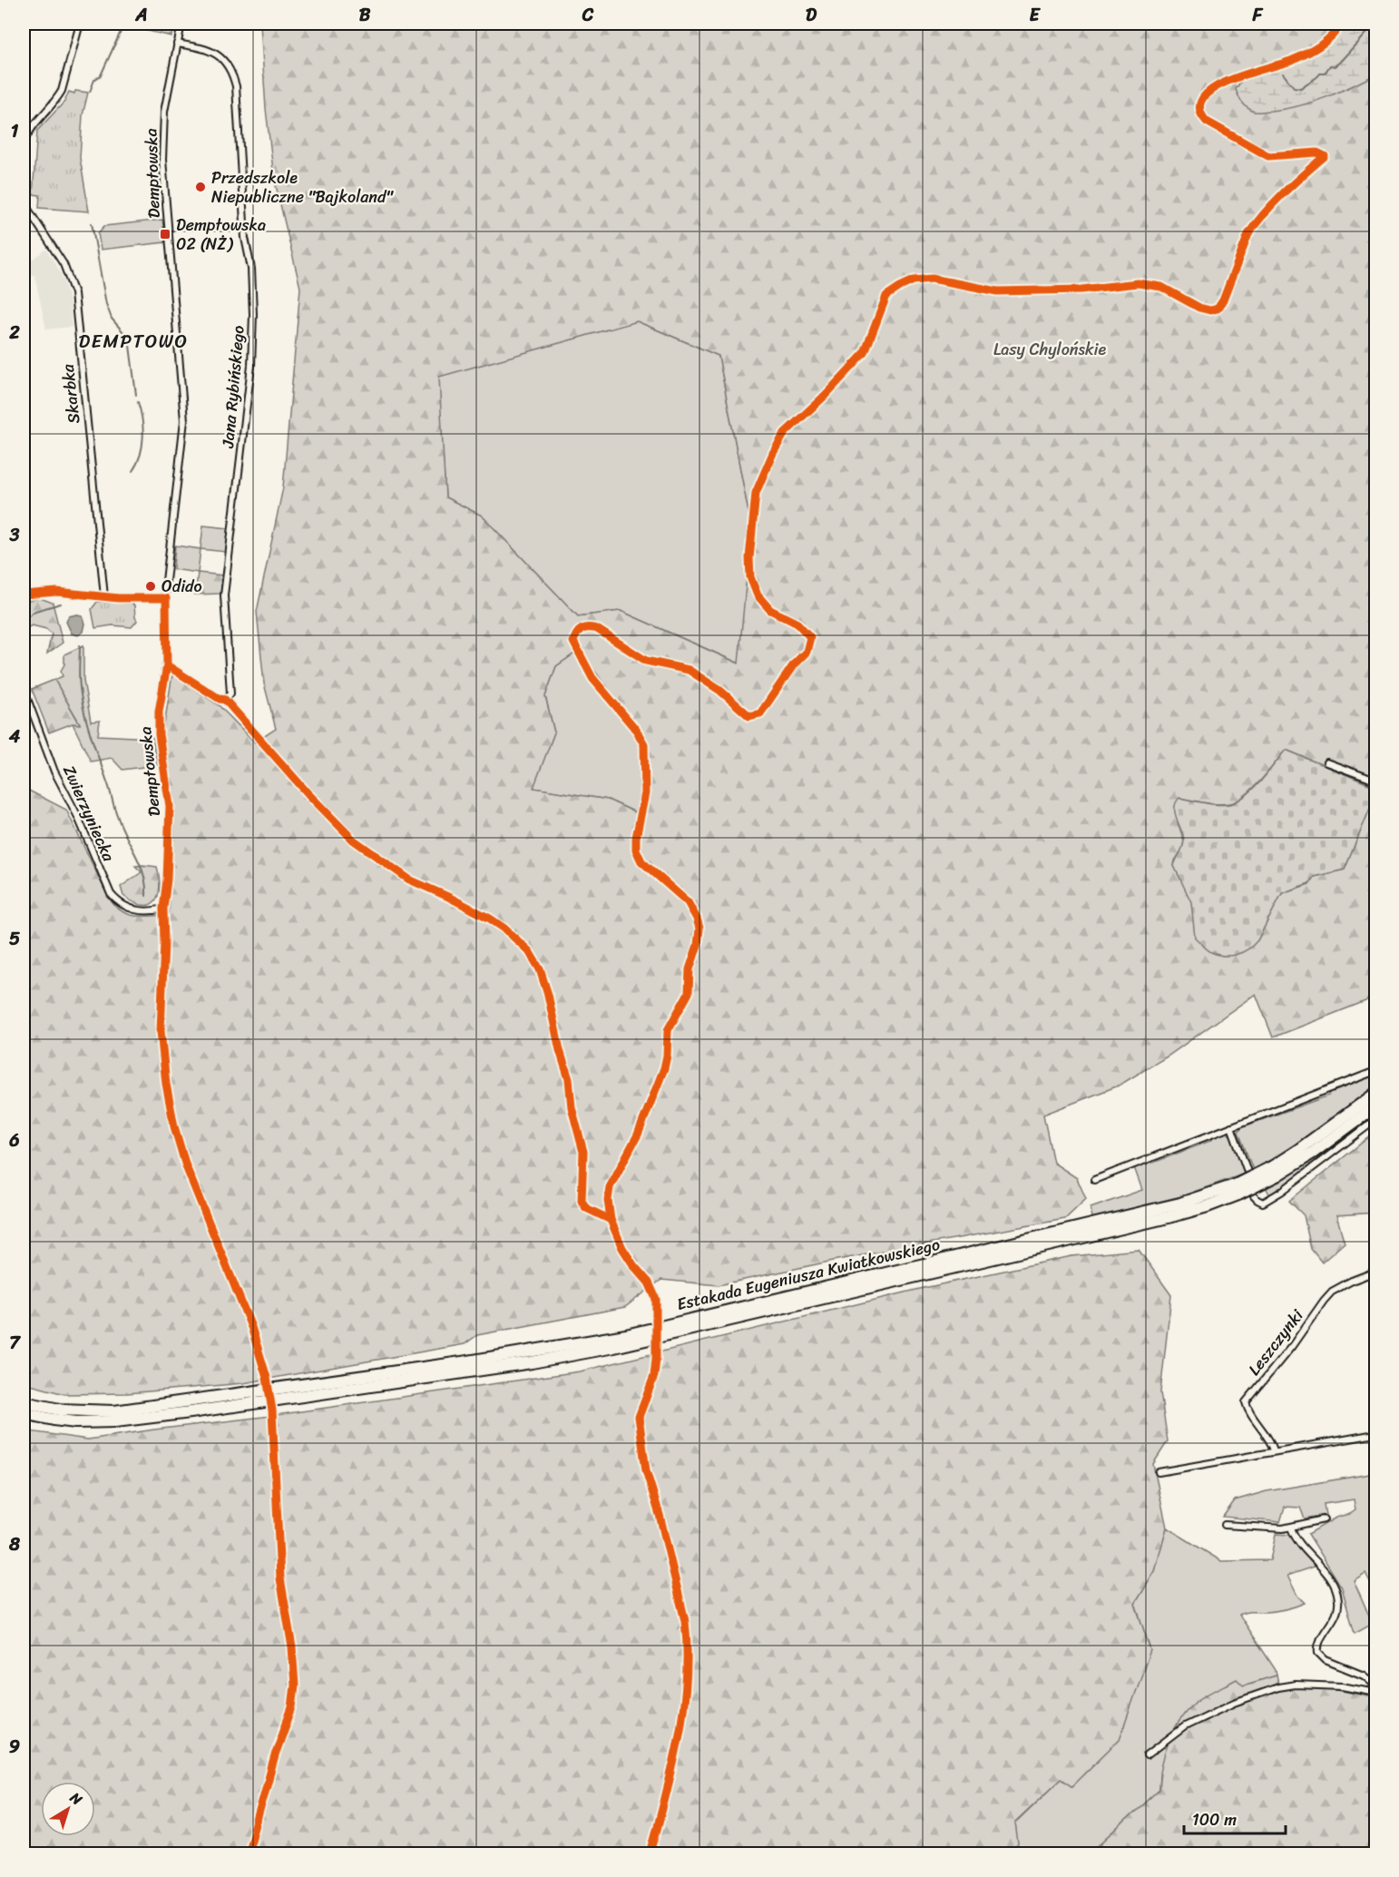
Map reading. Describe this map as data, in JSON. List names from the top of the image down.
{
  "streets": {
    "highway": ["Estakada Eugeniusza Kwiatkowskiego"],
    "street": [
      "Demptowska",
      "Jana Rybińskiego",
      "Skarbka",
      "Zwierzyniecka",
      "Leszczynki"
    ]
  },
  "crossings": [
    ["Demptowska", "Jana Rybińskiego"],
    ["Demptowska", "Zwierzyniecka"]
  ],
  "districts": ["DEMPTOWO"],
  "parks": ["Lasy Chylońskie"],
  "places": {
    "other": ["Przedszkole Niepubliczne \"Bajkoland\"", "Odido"],
    "transit": ["Demptowska 02 (NŻ)"]
  },
  "scale_bar": "100 m",
  "north": "top right",
  "grid": {
    "columns": [
      "A",
      "B",
      "C",
      "D",
      "E",
      "F"
    ],
    "rows": [
      "1",
      "2",
      "3",
      "4",
      "5",
      "6",
      "7",
      "8",
      "9"
    ]
  }
}
